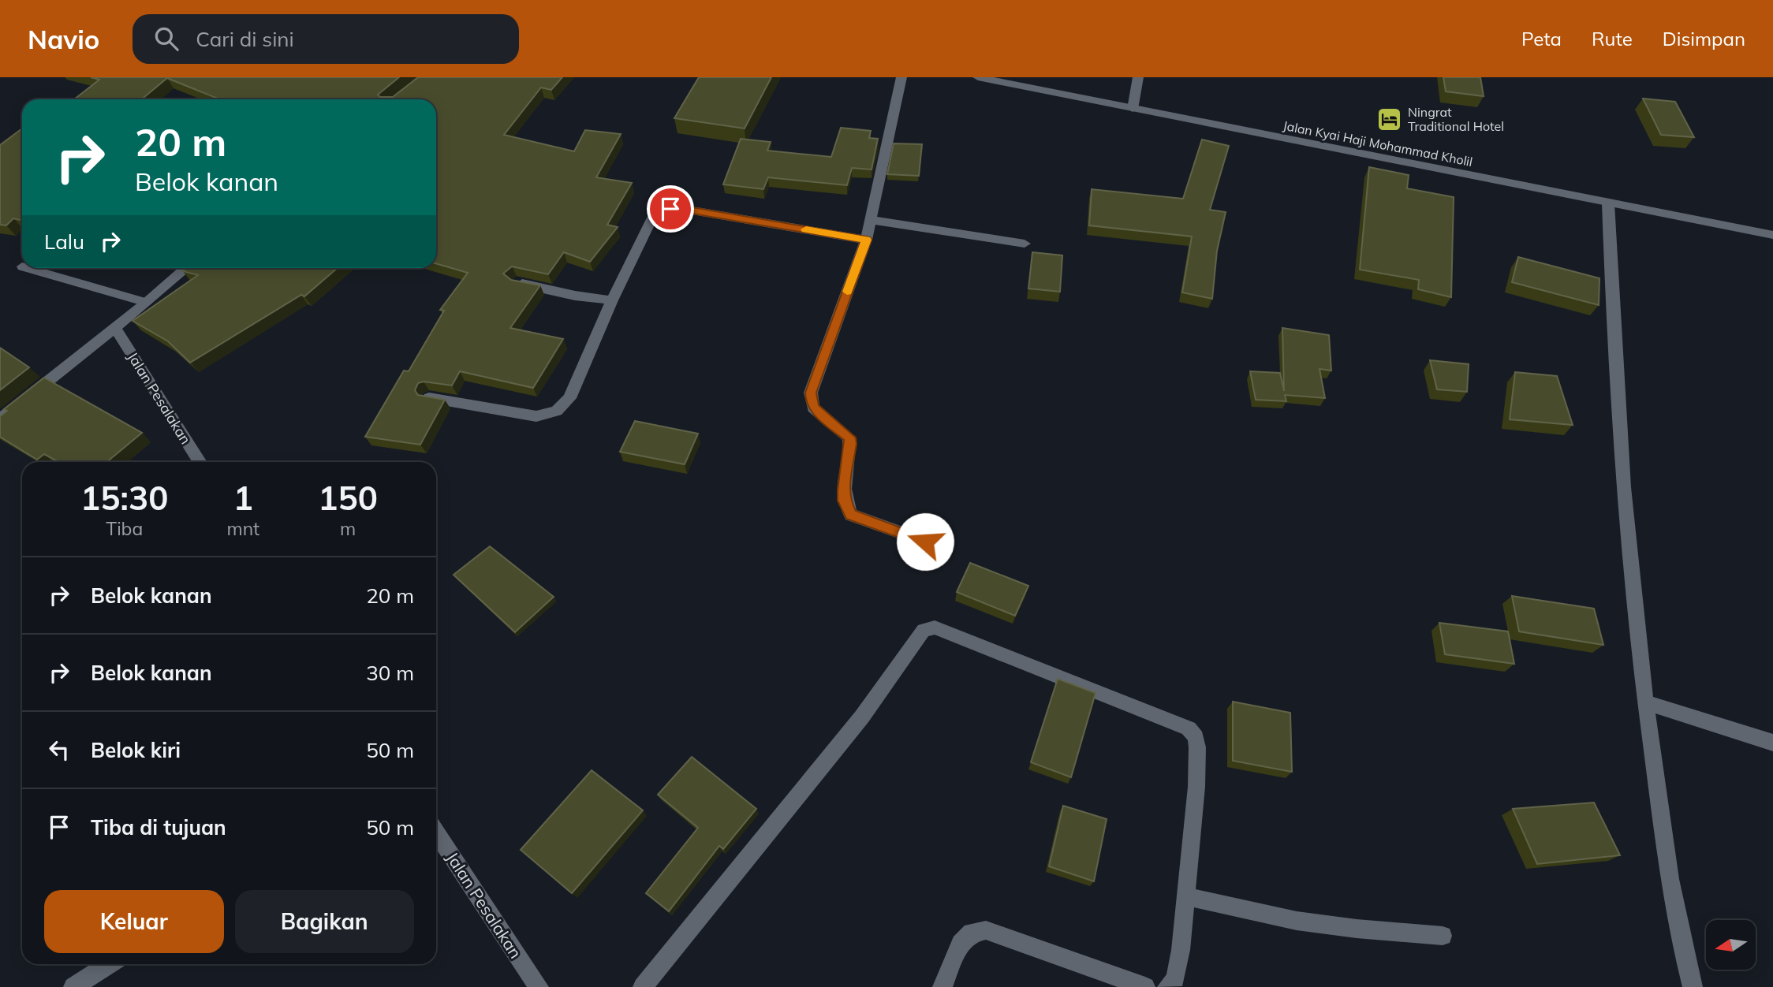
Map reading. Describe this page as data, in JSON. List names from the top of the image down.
{
  "streets": {
    "street": ["Jalan Kyai Haji Mohammad Kholil", "Jalan Pesalakan"]
  },
  "places": {
    "hotel": ["Ningrat Traditional Hotel"]
  },
  "north": "left",
  "page": {
    "header": "Navio",
    "search": "Cari di sini",
    "nav": ["Peta", "Rute", "Disimpan"],
    "turn": ["20 m", "Belok kanan"],
    "then": "Lalu",
    "eta": [
      "15:30",
      "Tiba",
      "1",
      "mnt",
      "150",
      "m"
    ],
    "list": [
      {
        "name": "Belok kanan",
        "value": "20 m"
      },
      {
        "name": "Belok kanan",
        "value": "30 m"
      },
      {
        "name": "Belok kiri",
        "value": "50 m"
      },
      {
        "name": "Tiba di tujuan",
        "value": "50 m"
      }
    ],
    "buttons": ["Keluar", "Bagikan"]
  }
}
